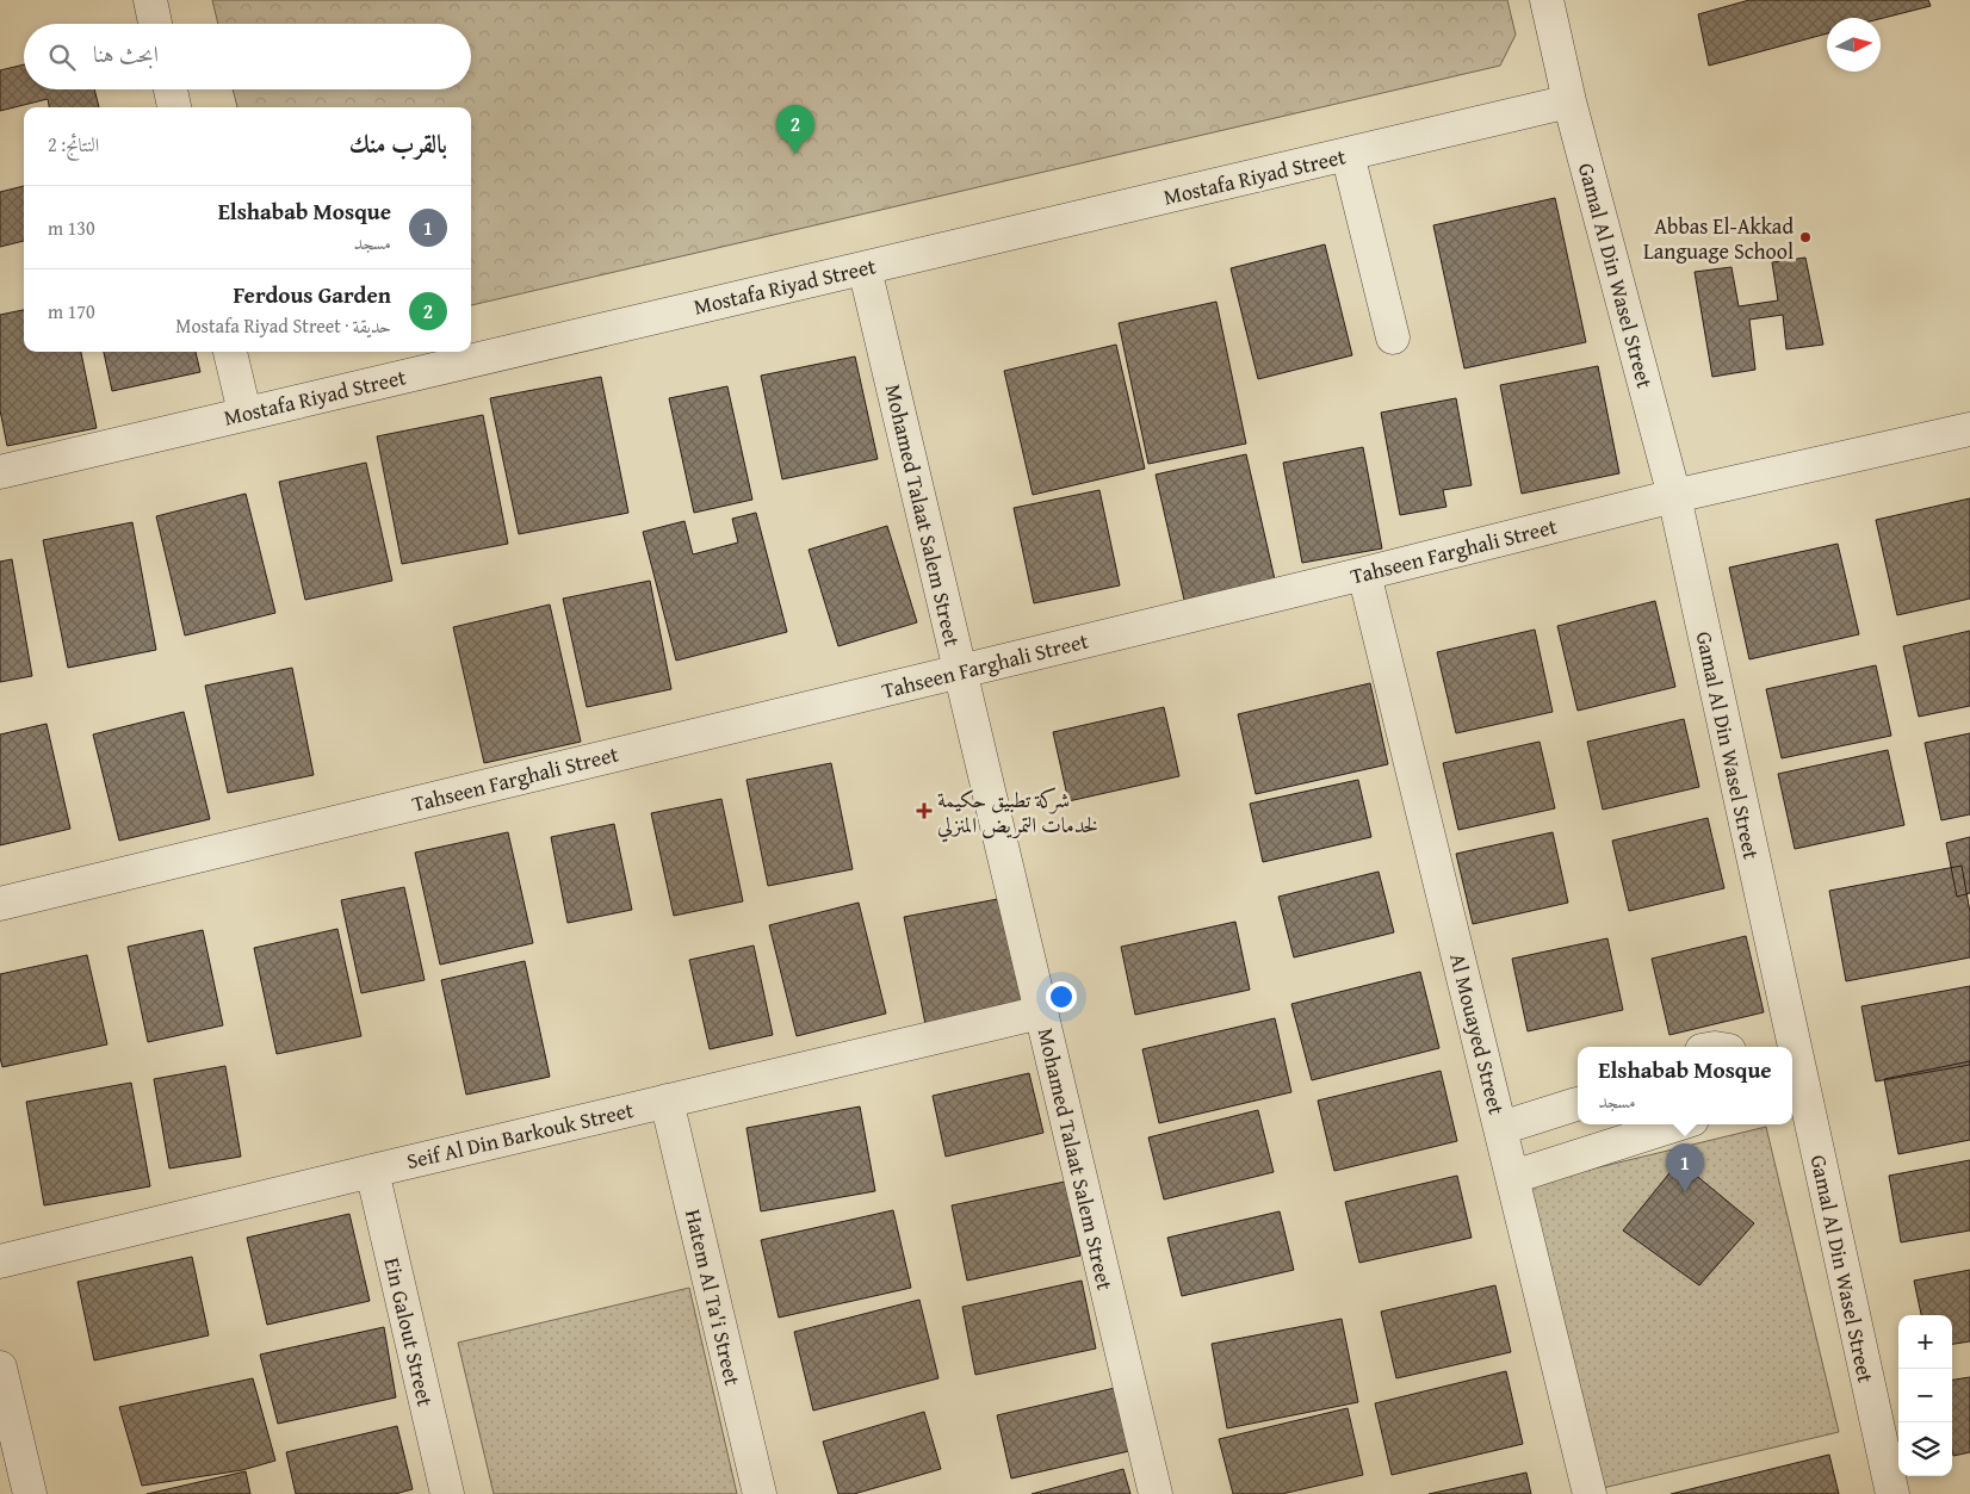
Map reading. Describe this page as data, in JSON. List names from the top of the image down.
{
  "streets": {
    "street": [
      "Mostafa Riyad Street",
      "Gamal Al Din Wasel Street",
      "Mohamed Talaat Salem Street",
      "Tahseen Farghali Street",
      "Al Mouayed Street",
      "Seif Al Din Barkouk Street",
      "Hatem Al Ta'i Street",
      "Ein Galout Street"
    ]
  },
  "crossings": [
    ["Mostafa Riyad Street", "Gamal Al Din Wasel Street"],
    ["Mostafa Riyad Street", "Mohamed Talaat Salem Street"],
    ["Gamal Al Din Wasel Street", "Tahseen Farghali Street"],
    ["Mohamed Talaat Salem Street", "Tahseen Farghali Street"],
    ["Mohamed Talaat Salem Street", "Seif Al Din Barkouk Street"],
    ["Tahseen Farghali Street", "Al Mouayed Street"],
    ["Seif Al Din Barkouk Street", "Hatem Al Ta'i Street"],
    ["Seif Al Din Barkouk Street", "Ein Galout Street"]
  ],
  "places": {
    "other": ["Abbas El-Akkad Language School"],
    "health": ["شركة تطبيق حكيمة لخدمات التمريض المنزلي"]
  },
  "north": "right",
  "page": {
    "search": "ابحث هنا",
    "pins": ["2", "1"],
    "heading": ["بالقرب منك", "النتائج: 2"],
    "list": [
      {
        "mark": "1",
        "name": "Elshabab Mosque",
        "note": "مسجد",
        "value": "130 m"
      },
      {
        "mark": "2",
        "name": "Ferdous Garden",
        "note": "حديقة · Mostafa Riyad Street",
        "value": "170 m"
      }
    ],
    "popup": ["Elshabab Mosque", "مسجد"],
    "map_buttons": ["+", "−"]
  }
}
